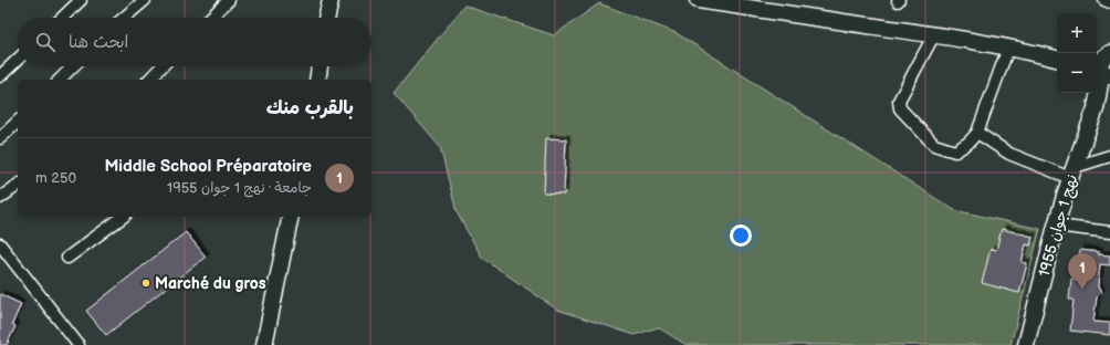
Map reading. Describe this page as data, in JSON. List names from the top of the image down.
{
  "streets": {
    "main road": ["نهج 1 جوان 1955"]
  },
  "places": ["Marché du gros"],
  "page": {
    "map_buttons": ["+", "−"],
    "search": "ابحث هنا",
    "heading": "بالقرب منك",
    "list": [
      {
        "mark": "1",
        "name": "Middle School Préparatoire",
        "note": "جامعة · نهج 1 جوان 1955",
        "value": "250 m"
      }
    ],
    "pins": "1"
  }
}
